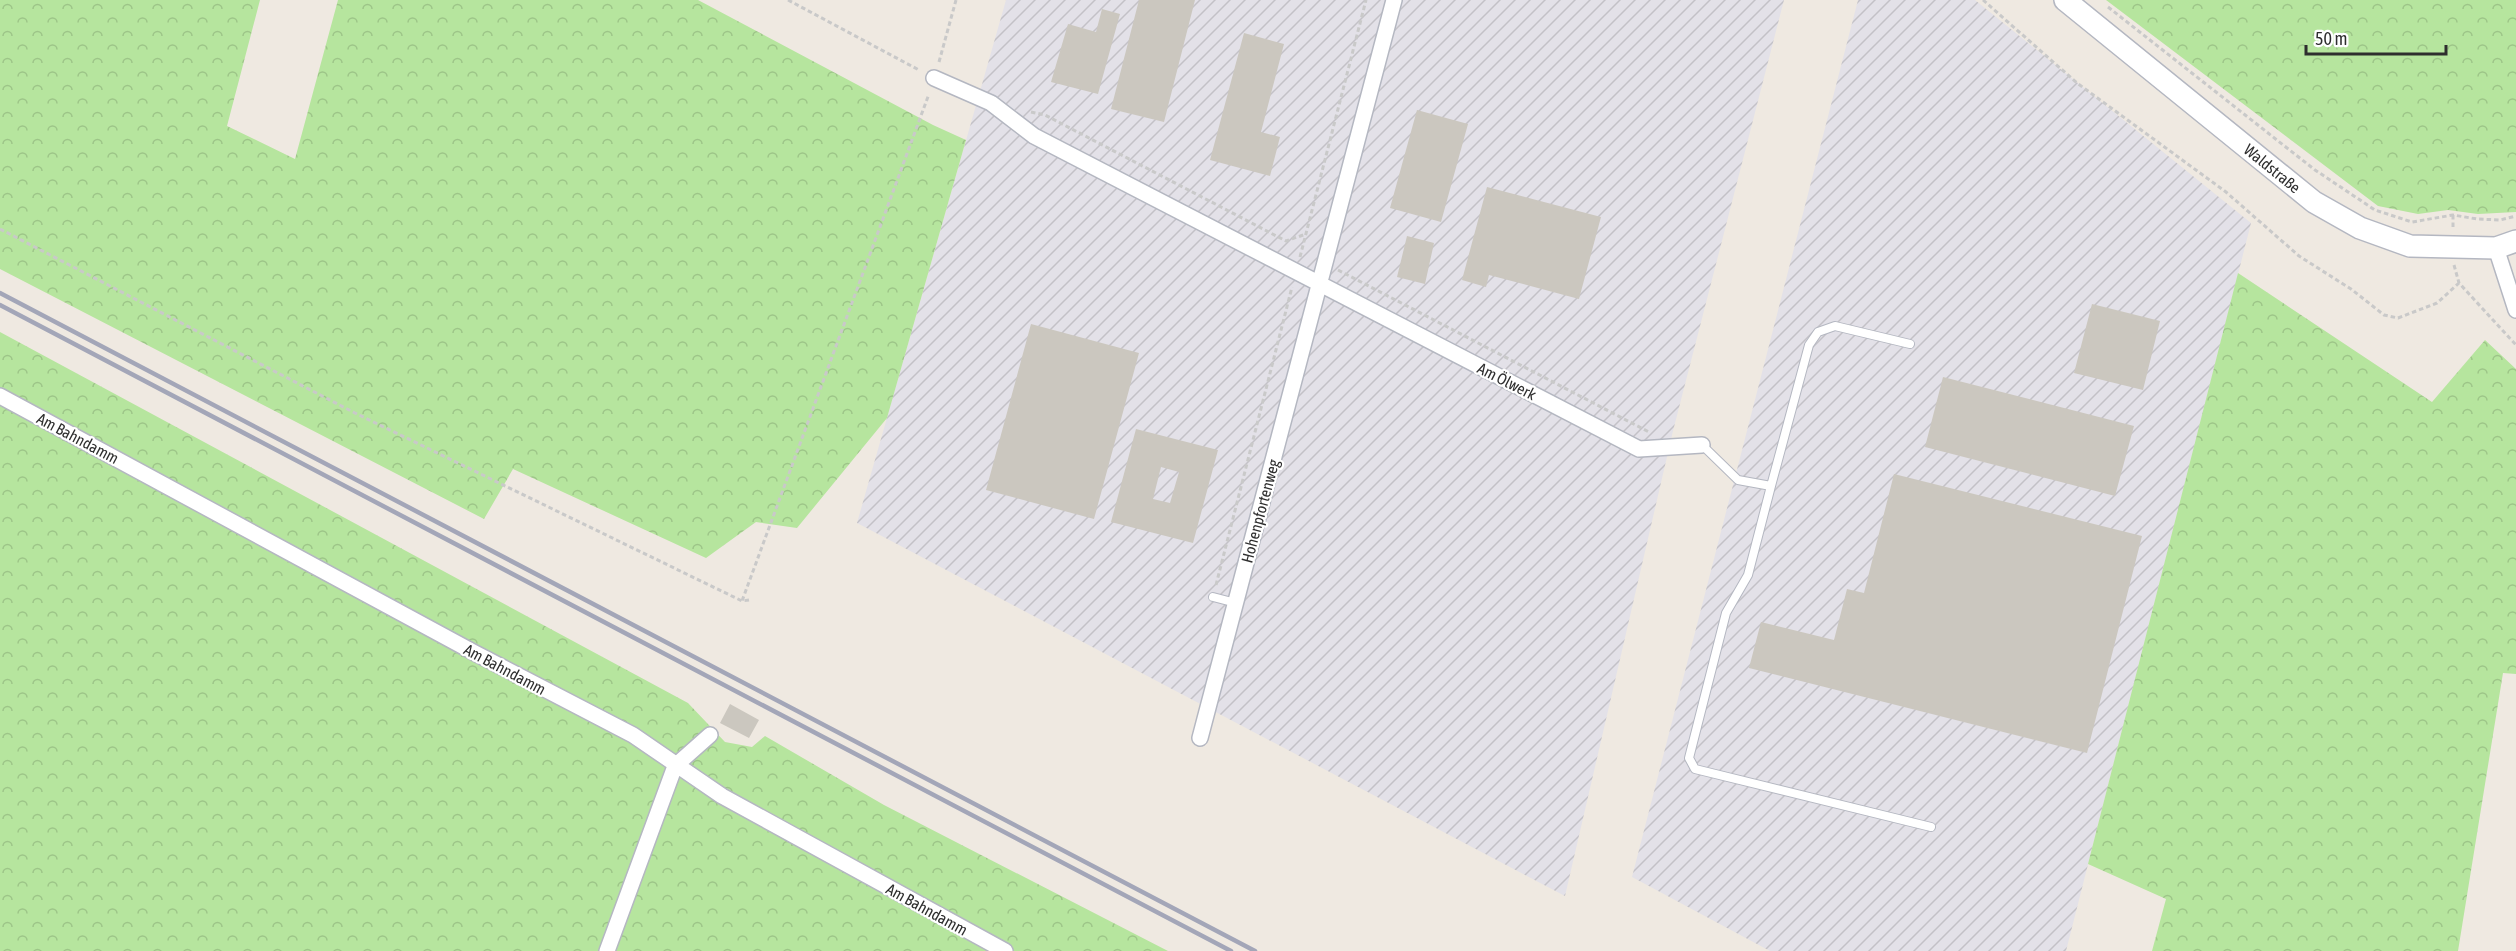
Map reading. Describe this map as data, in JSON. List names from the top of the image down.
{
  "streets": {
    "street": [
      "Waldstraße",
      "Am Ölwerk",
      "Am Bahndamm",
      "Hohenpfortenweg"
    ]
  },
  "crossings": [
    ["Am Ölwerk", "Hohenpfortenweg"]
  ],
  "scale_bar": "50 m"
}
